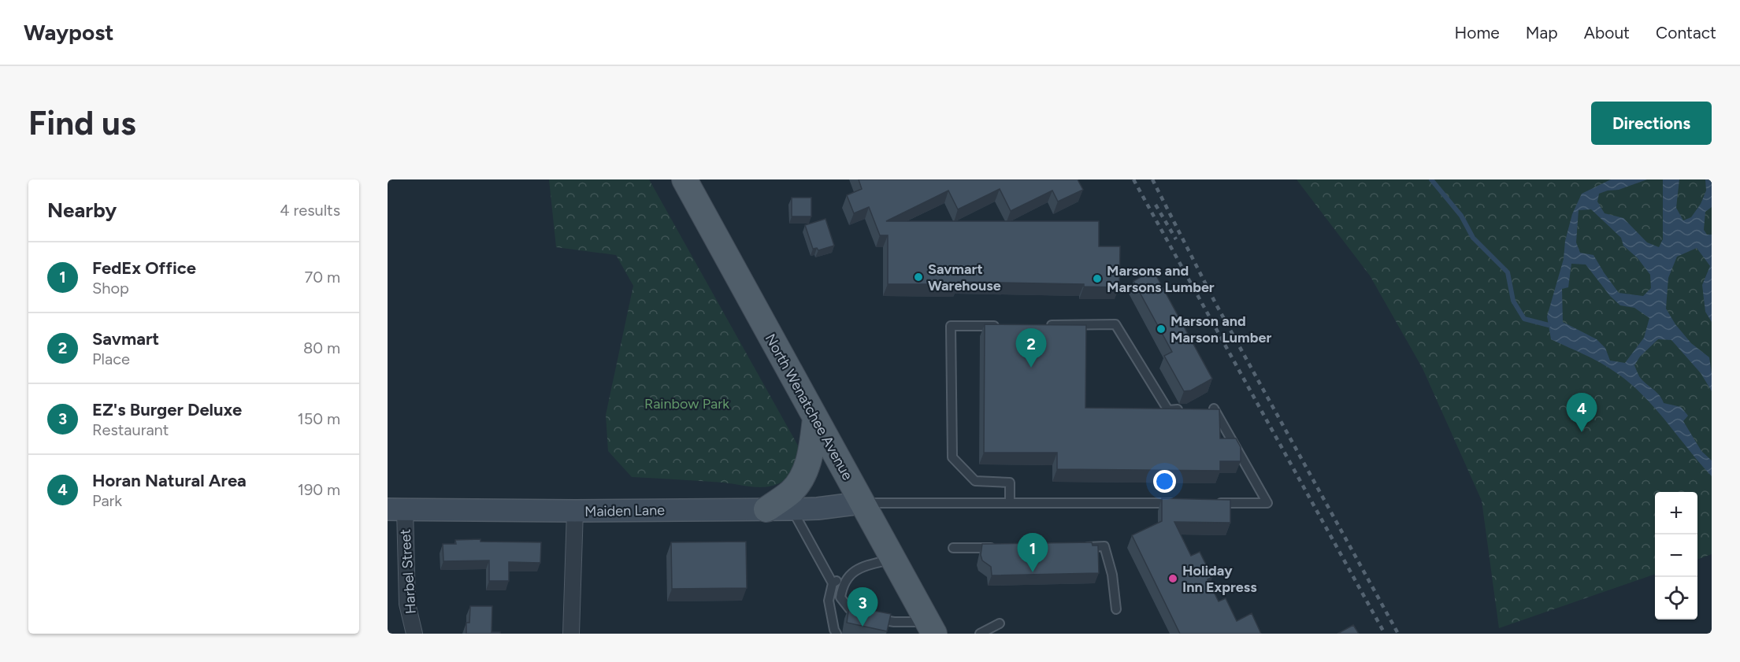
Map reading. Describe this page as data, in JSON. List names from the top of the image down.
{
  "streets": {
    "main road": ["North Wenatchee Avenue", "Maiden Lane"],
    "street": ["Harbel Street"]
  },
  "crossings": [
    ["North Wenatchee Avenue", "Maiden Lane"],
    ["Maiden Lane", "Harbel Street"]
  ],
  "parks": ["Rainbow Park"],
  "places": [
    "Savmart Warehouse",
    "Marsons and Marsons Lumber",
    "Marson and Marson Lumber",
    "Holiday Inn Express"
  ],
  "page": {
    "header": "Waypost",
    "nav": [
      "Home",
      "Map",
      "About",
      "Contact"
    ],
    "buttons": "Directions",
    "title": "Find us",
    "heading": ["Nearby", "4 results"],
    "list": [
      {
        "mark": "1",
        "name": "FedEx Office",
        "note": "Shop",
        "value": "70 m"
      },
      {
        "mark": "2",
        "name": "Savmart",
        "note": "Place",
        "value": "80 m"
      },
      {
        "mark": "3",
        "name": "EZ's Burger Deluxe",
        "note": "Restaurant",
        "value": "150 m"
      },
      {
        "mark": "4",
        "name": "Horan Natural Area",
        "note": "Park",
        "value": "190 m"
      }
    ],
    "pins": [
      "2",
      "4",
      "1",
      "3"
    ],
    "map_buttons": ["+", "−"]
  }
}
